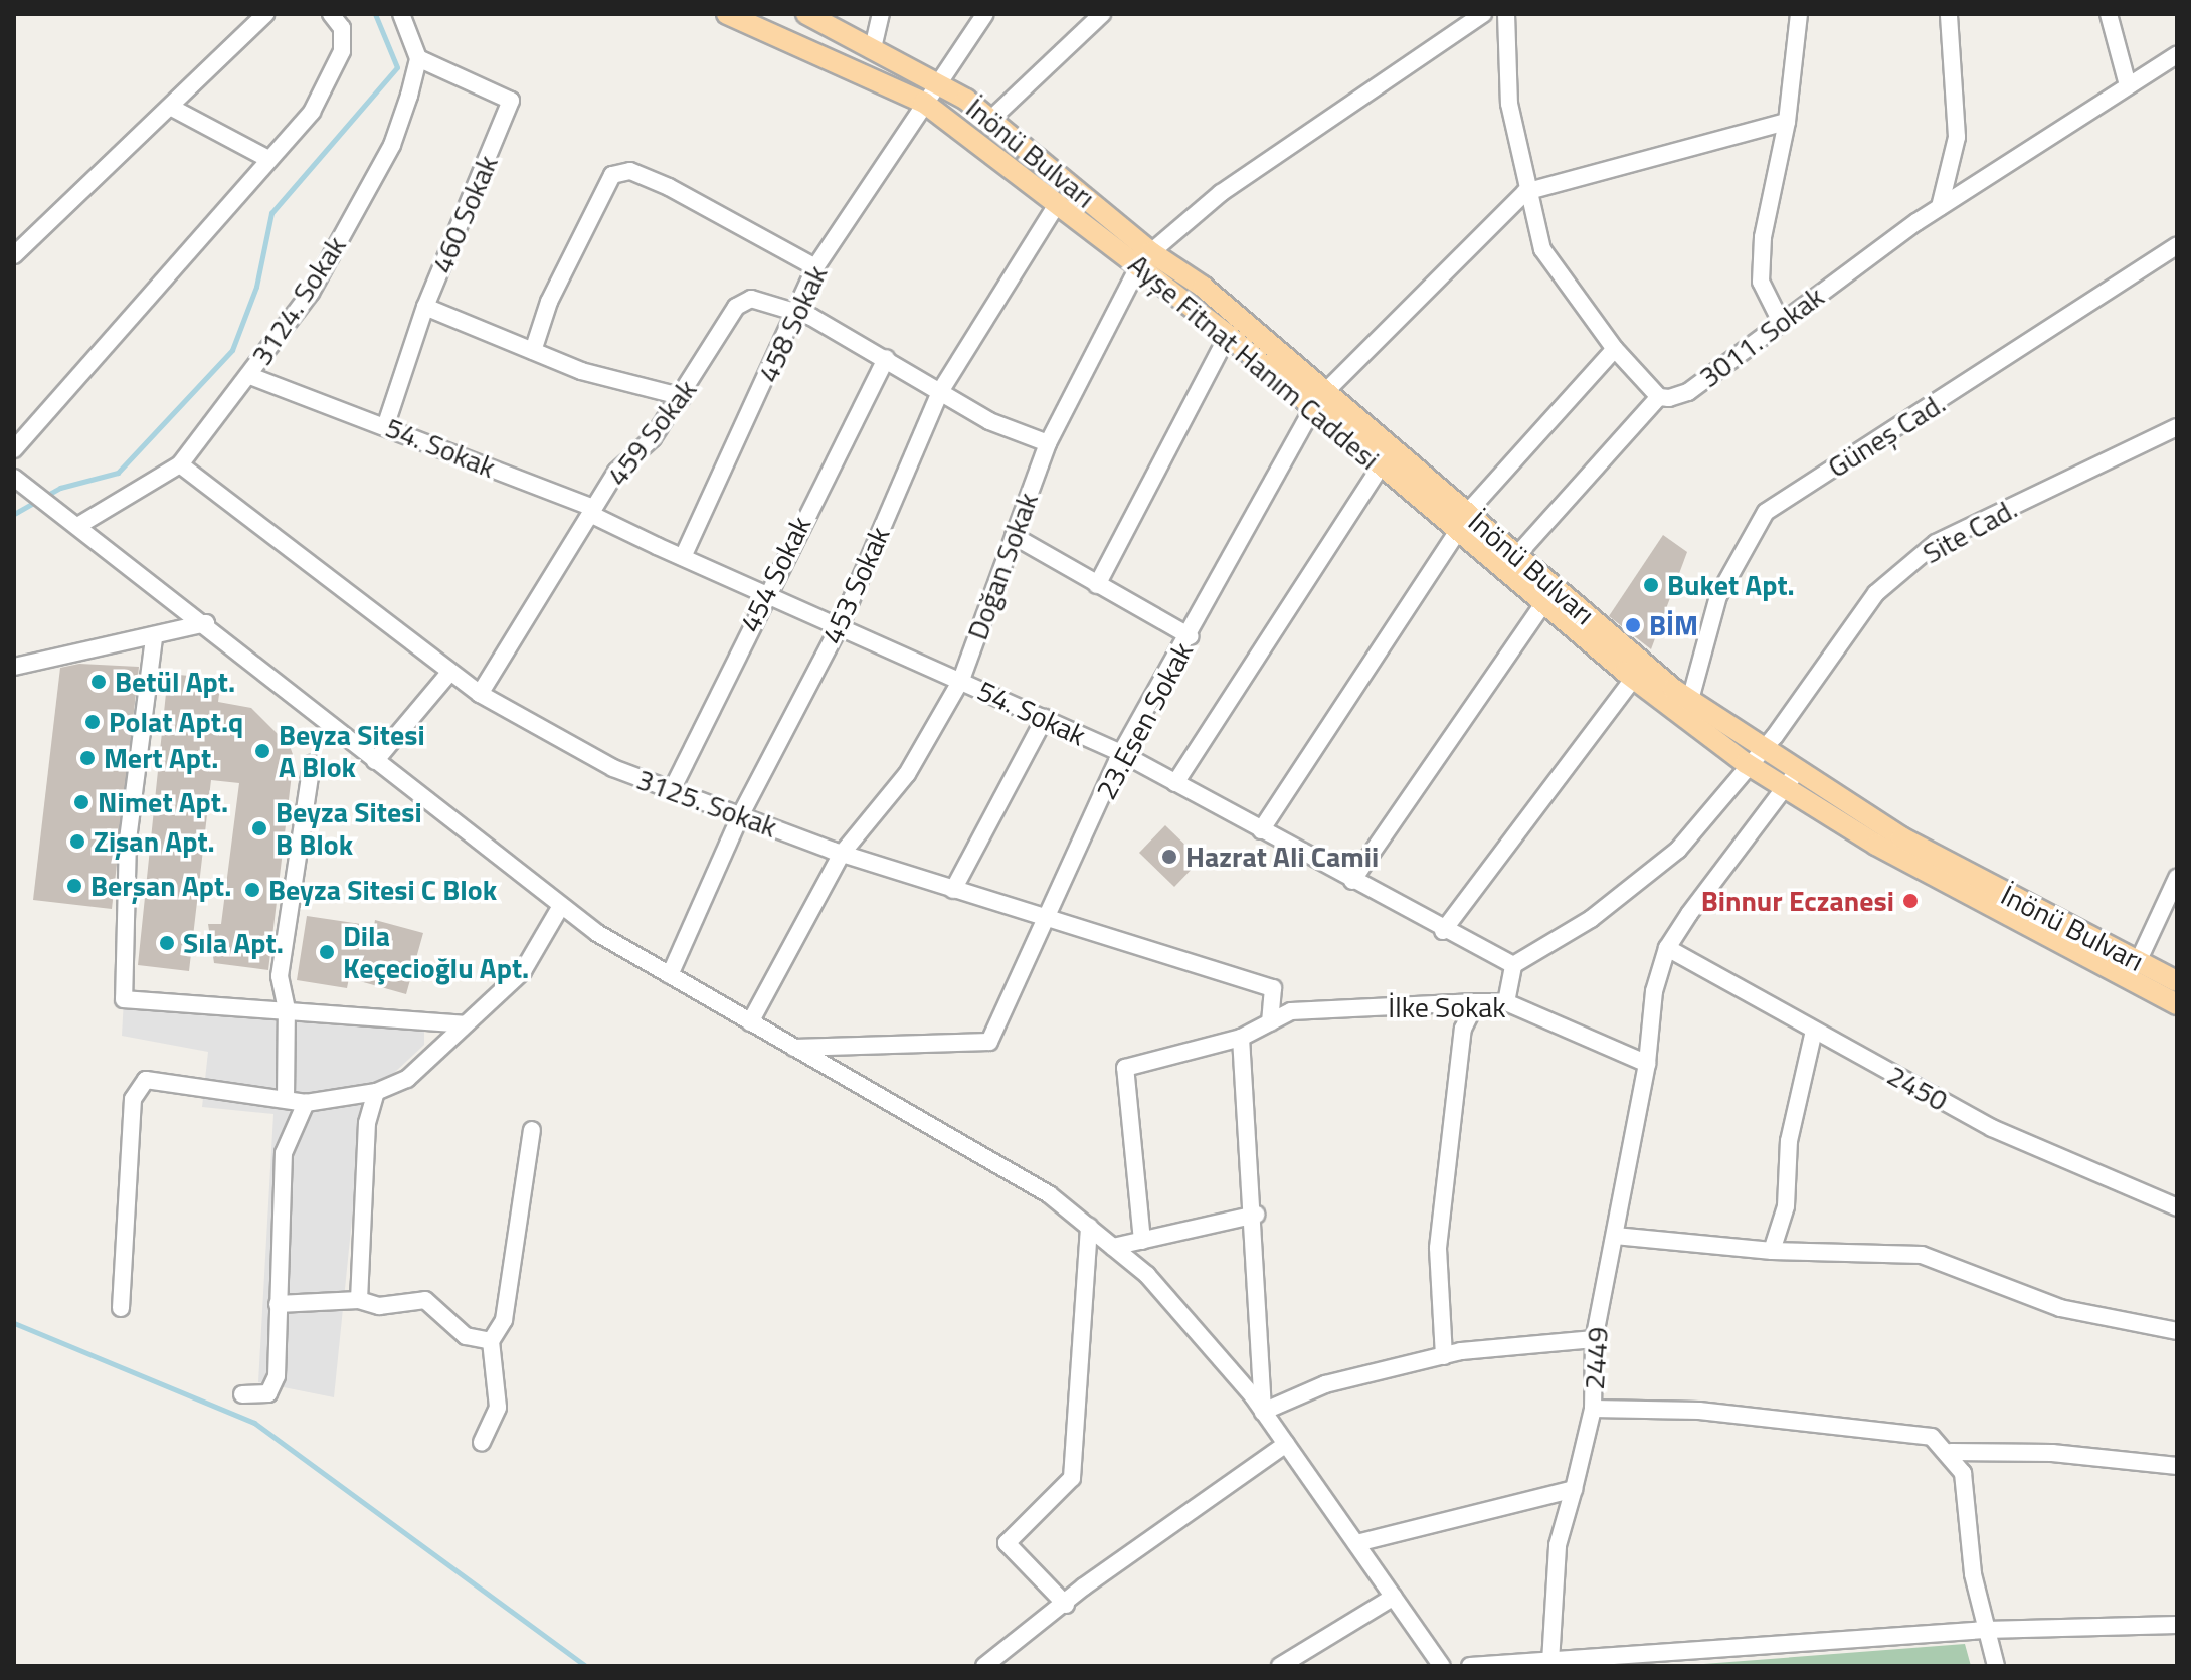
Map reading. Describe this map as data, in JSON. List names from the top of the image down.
{
  "streets": {
    "main road": ["İnönü Bulvarı", "Ayşe Fitnat Hanım Caddesi"],
    "street": [
      "460 Sokak",
      "3124. Sokak",
      "458 Sokak",
      "3011. Sokak",
      "459 Sokak",
      "Güneş Cad.",
      "54. Sokak",
      "Site Cad.",
      "Doğan Sokak",
      "454 Sokak",
      "453 Sokak",
      "23.Esen Sokak",
      "3125. Sokak",
      "İlke Sokak",
      "2450",
      "2449"
    ]
  },
  "crossings": [
    ["İnönü Bulvarı", "458 Sokak"],
    ["İnönü Bulvarı", "Ayşe Fitnat Hanım Caddesi"],
    ["İnönü Bulvarı", "Güneş Cad."],
    ["İnönü Bulvarı", "Site Cad."],
    ["İnönü Bulvarı", "Doğan Sokak"],
    ["İnönü Bulvarı", "2449"],
    ["460 Sokak", "3124. Sokak"],
    ["460 Sokak", "54. Sokak"],
    ["3124. Sokak", "54. Sokak"],
    ["3124. Sokak", "3125. Sokak"],
    ["458 Sokak", "Ayşe Fitnat Hanım Caddesi"],
    ["458 Sokak", "459 Sokak"],
    ["458 Sokak", "54. Sokak"],
    ["Ayşe Fitnat Hanım Caddesi", "Site Cad."],
    ["Ayşe Fitnat Hanım Caddesi", "Doğan Sokak"],
    ["Ayşe Fitnat Hanım Caddesi", "453 Sokak"],
    ["Ayşe Fitnat Hanım Caddesi", "23.Esen Sokak"],
    ["459 Sokak", "54. Sokak"],
    ["459 Sokak", "Doğan Sokak"],
    ["459 Sokak", "454 Sokak"],
    ["459 Sokak", "453 Sokak"],
    ["459 Sokak", "3125. Sokak"],
    ["54. Sokak", "Doğan Sokak"],
    ["54. Sokak", "454 Sokak"],
    ["54. Sokak", "453 Sokak"],
    ["54. Sokak", "23.Esen Sokak"],
    ["Doğan Sokak", "3125. Sokak"],
    ["454 Sokak", "3125. Sokak"],
    ["453 Sokak", "3125. Sokak"],
    ["23.Esen Sokak", "3125. Sokak"],
    ["3125. Sokak", "İlke Sokak"],
    ["İlke Sokak", "2449"],
    ["2450", "2449"]
  ],
  "places": [
    "Buket Apt.",
    "BİM",
    "Betül Apt.",
    "Polat Apt.q",
    "Beyza Sitesi A Blok",
    "Mert Apt.",
    "Nimet Apt.",
    "Beyza Sitesi B Blok",
    "Zişan Apt.",
    "Hazrat Ali Camii",
    "Berşan Apt.",
    "Beyza Sitesi C Blok",
    "Binnur Eczanesi",
    "Sıla Apt.",
    "Dila Keçecioğlu Apt."
  ]
}
